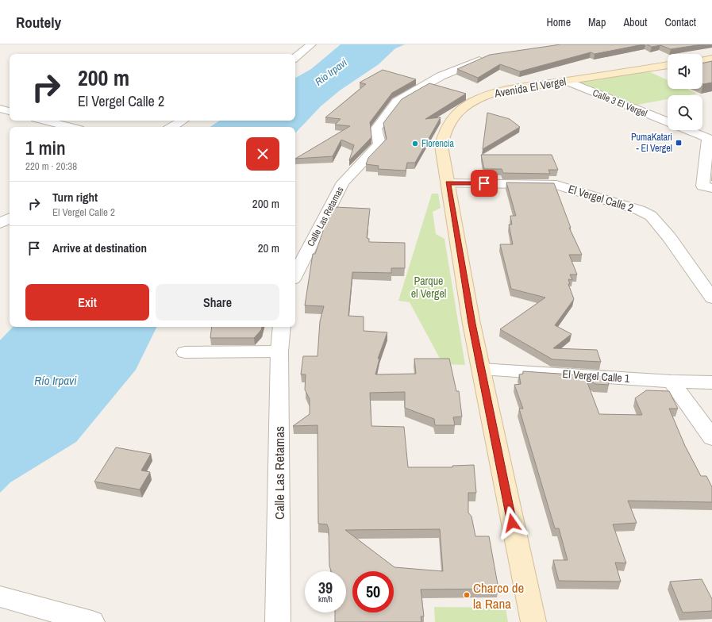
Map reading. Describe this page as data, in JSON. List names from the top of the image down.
{
  "streets": {
    "main road": ["Avenida El Vergel"],
    "street": [
      "Calle 3 El Vergel",
      "El Vergel Calle 2",
      "Calle Las Retamas",
      "El Vergel Calle 1"
    ]
  },
  "crossings": [
    ["Avenida El Vergel", "Calle 3 El Vergel"],
    ["Avenida El Vergel", "El Vergel Calle 2"],
    ["Avenida El Vergel", "El Vergel Calle 1"]
  ],
  "water": ["Río Irpavi"],
  "parks": ["Parque el Vergel"],
  "places": {
    "transit": ["PumaKatari - El Vergel"],
    "other": ["Florencia", "Charco de la Rana"]
  },
  "page": {
    "header": "Routely",
    "nav": [
      "Home",
      "Map",
      "About",
      "Contact"
    ],
    "turn": ["200 m", "El Vergel Calle 2"],
    "heading": ["1 min", "220 m · 20:38"],
    "list": [
      {
        "name": "Turn right",
        "note": "El Vergel Calle 2",
        "value": "200 m"
      },
      {
        "name": "Arrive at destination",
        "value": "20 m"
      }
    ],
    "buttons": ["Exit", "Share"],
    "speed": "39 km/h",
    "limit": "50"
  }
}
